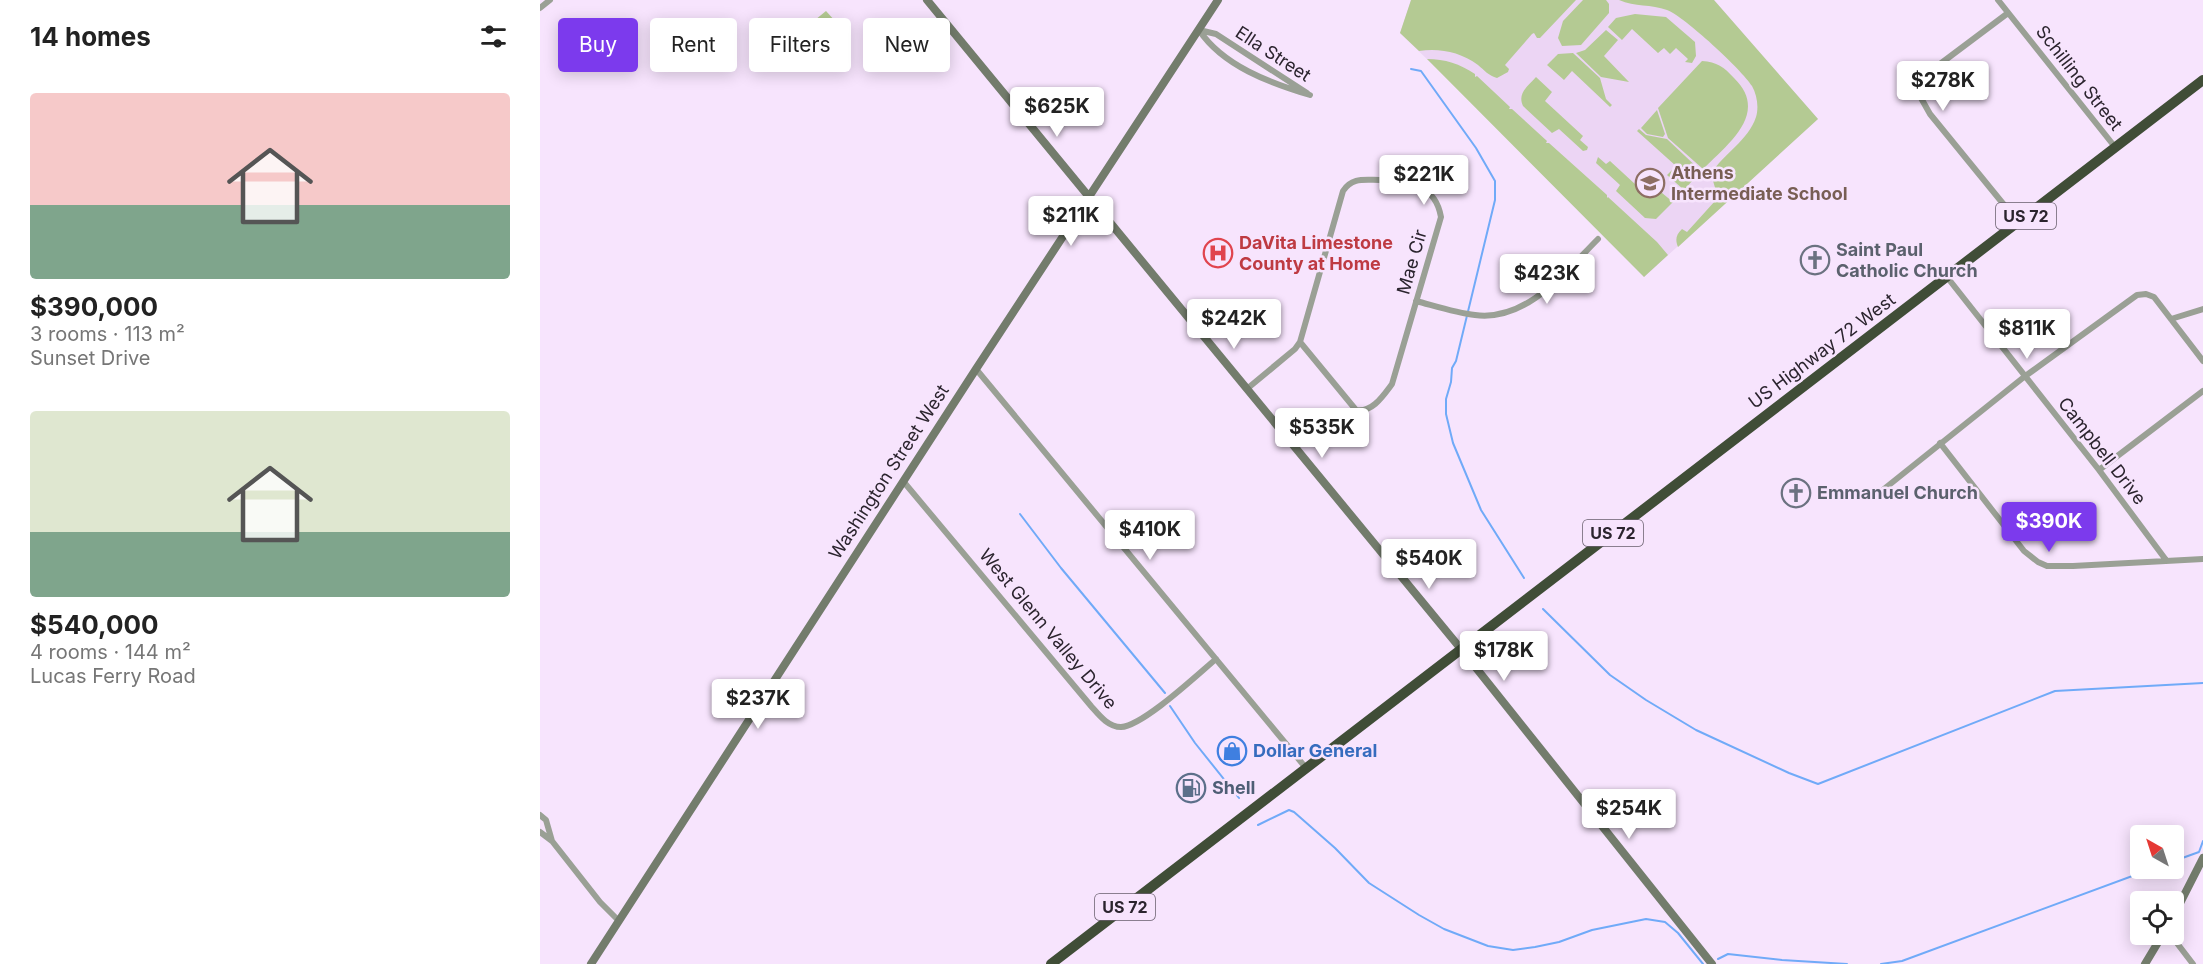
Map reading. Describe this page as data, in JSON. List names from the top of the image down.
{
  "streets": {
    "highway": ["US 72", "US Highway 72 West"],
    "street": [
      "Ella Street",
      "Schilling Street",
      "Mae Cir",
      "Campbell Drive",
      "Washington Street West",
      "West Glenn Valley Drive"
    ]
  },
  "crossings": [
    ["Ella Street", "Washington Street West"],
    ["Schilling Street", "US Highway 72 West"],
    ["US 72", "US Highway 72 West"],
    ["US Highway 72 West", "Campbell Drive"],
    ["Washington Street West", "West Glenn Valley Drive"]
  ],
  "places": {
    "school or university": ["Athens Intermediate School"],
    "hospital": ["DaVita Limestone County at Home"],
    "church": ["Saint Paul Catholic Church", "Emmanuel Church"],
    "shop": ["Dollar General"],
    "fuel station": ["Shell"]
  },
  "north": "top left",
  "page": {
    "heading": "14 homes",
    "chip": [
      "Buy",
      "Rent",
      "Filters",
      "New"
    ],
    "price": [
      "$278K",
      "$625K",
      "$221K",
      "$211K",
      "$423K",
      "$242K",
      "$811K",
      "$535K",
      "$390K",
      "$410K",
      "$540K",
      "$178K",
      "$237K",
      "$254K"
    ],
    "list": [
      {
        "name": "$390,000",
        "note": "3 rooms · 113 m² · Sunset Drive"
      },
      {
        "name": "$540,000",
        "note": "4 rooms · 144 m² · Lucas Ferry Road"
      }
    ]
  }
}
